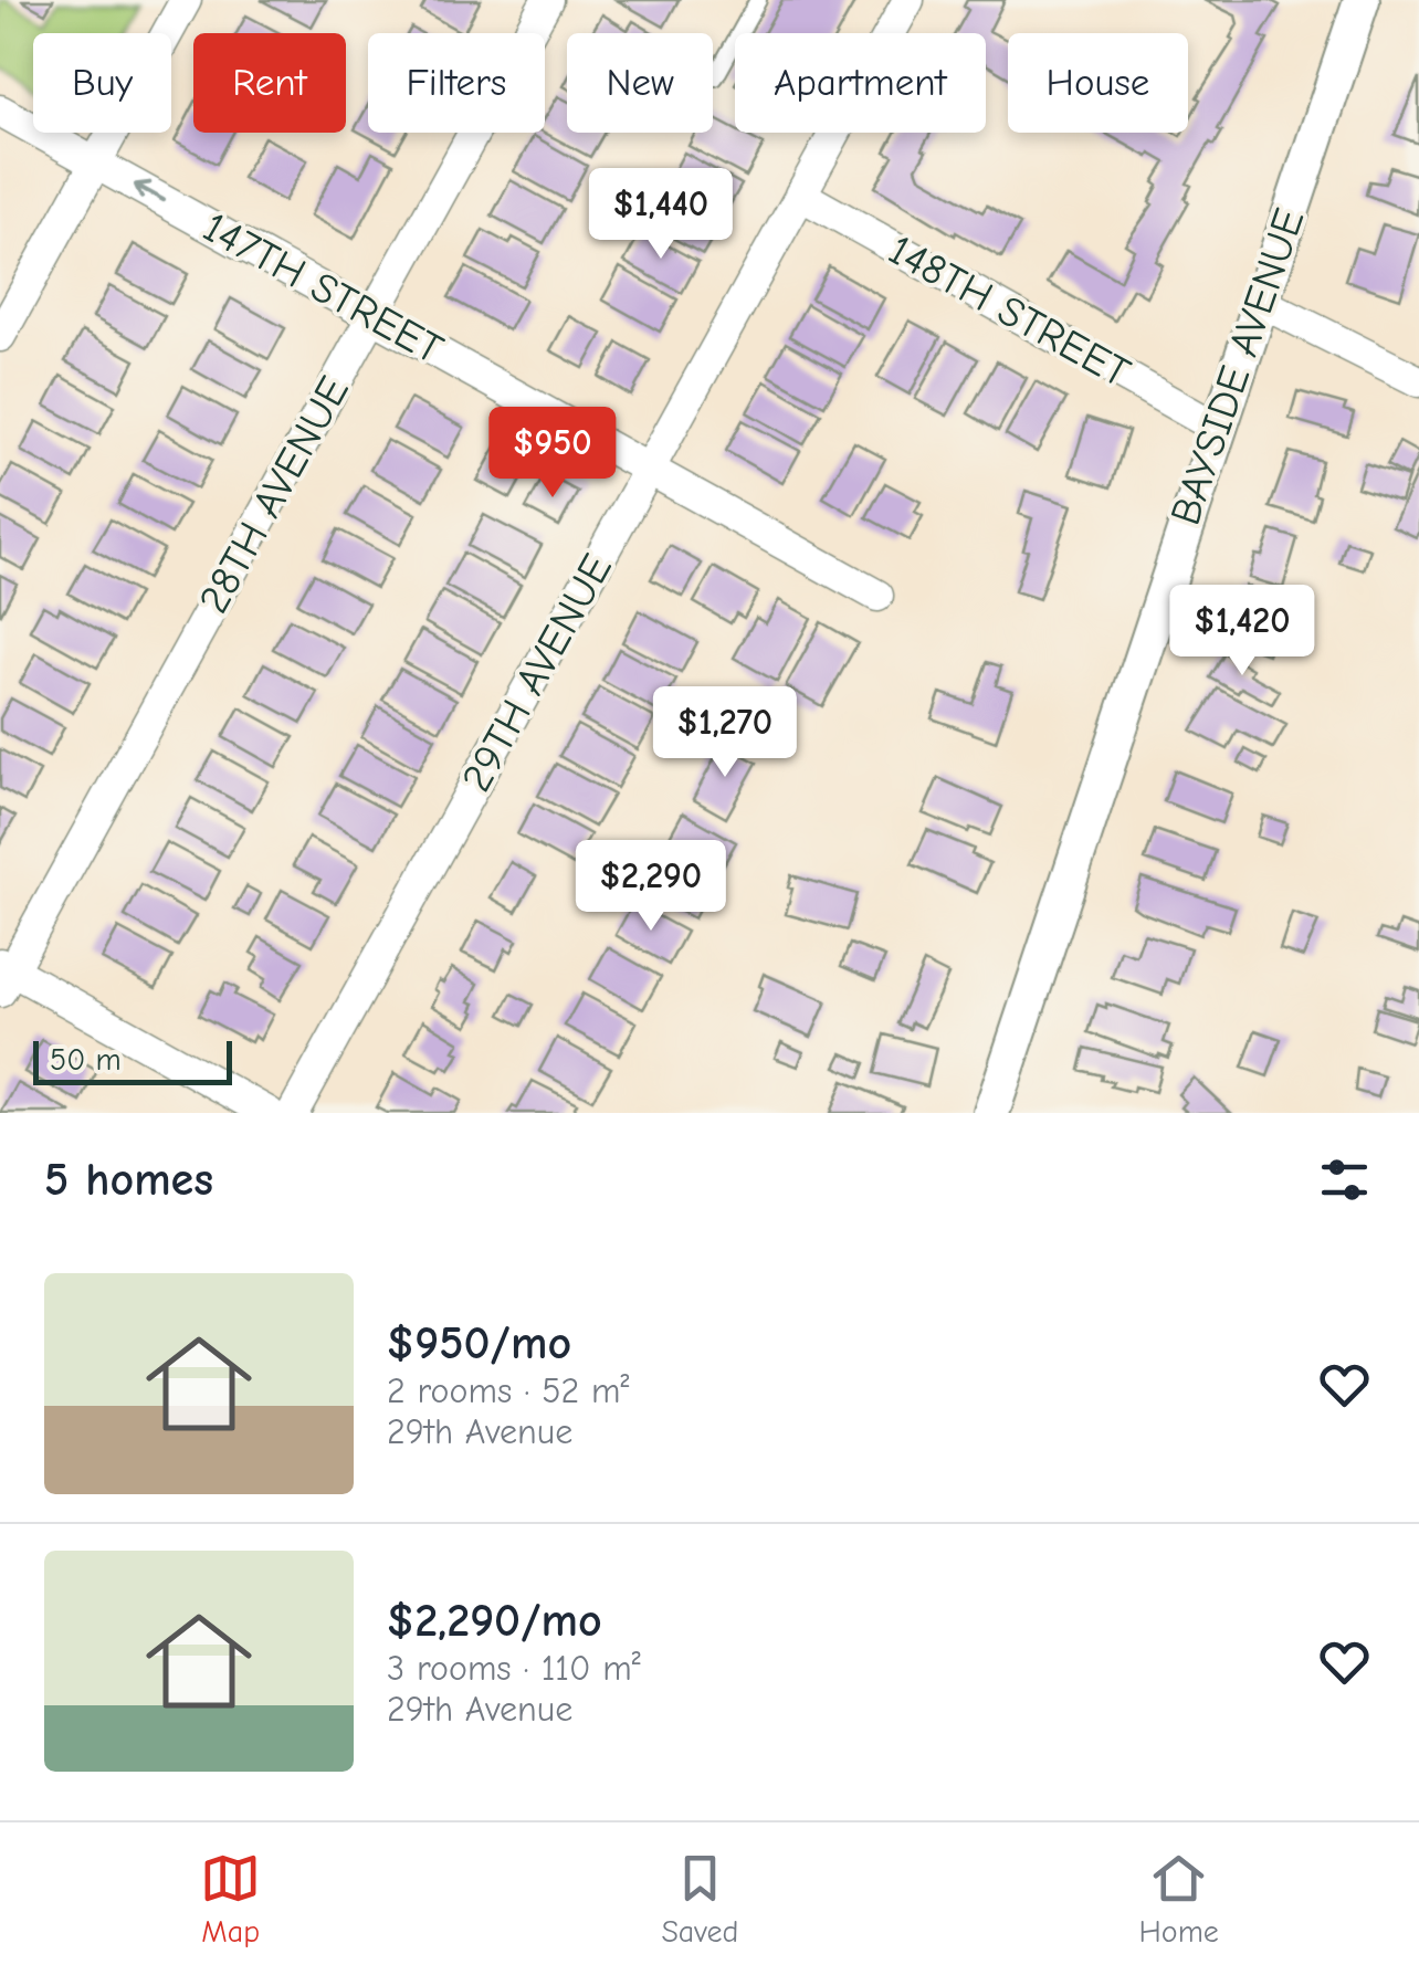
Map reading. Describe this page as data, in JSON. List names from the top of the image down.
{
  "streets": {
    "street": [
      "147TH STREET",
      "148TH STREET",
      "BAYSIDE AVENUE",
      "28TH AVENUE",
      "29TH AVENUE"
    ]
  },
  "crossings": [
    ["147TH STREET", "28TH AVENUE"],
    ["147TH STREET", "29TH AVENUE"],
    ["148TH STREET", "BAYSIDE AVENUE"],
    ["148TH STREET", "29TH AVENUE"]
  ],
  "scale_bar": "50 m",
  "page": {
    "chip": [
      "Buy",
      "Rent",
      "Filters",
      "New",
      "Apartment",
      "House"
    ],
    "price": [
      "$1,440",
      "$950",
      "$1,420",
      "$1,270",
      "$2,290"
    ],
    "scale": "50 m",
    "heading": "5 homes",
    "list": [
      {
        "name": "$950/mo",
        "note": "2 rooms · 52 m² · 29th Avenue"
      },
      {
        "name": "$2,290/mo",
        "note": "3 rooms · 110 m² · 29th Avenue"
      }
    ],
    "tabs": ["Map", "Saved", "Home"]
  }
}
